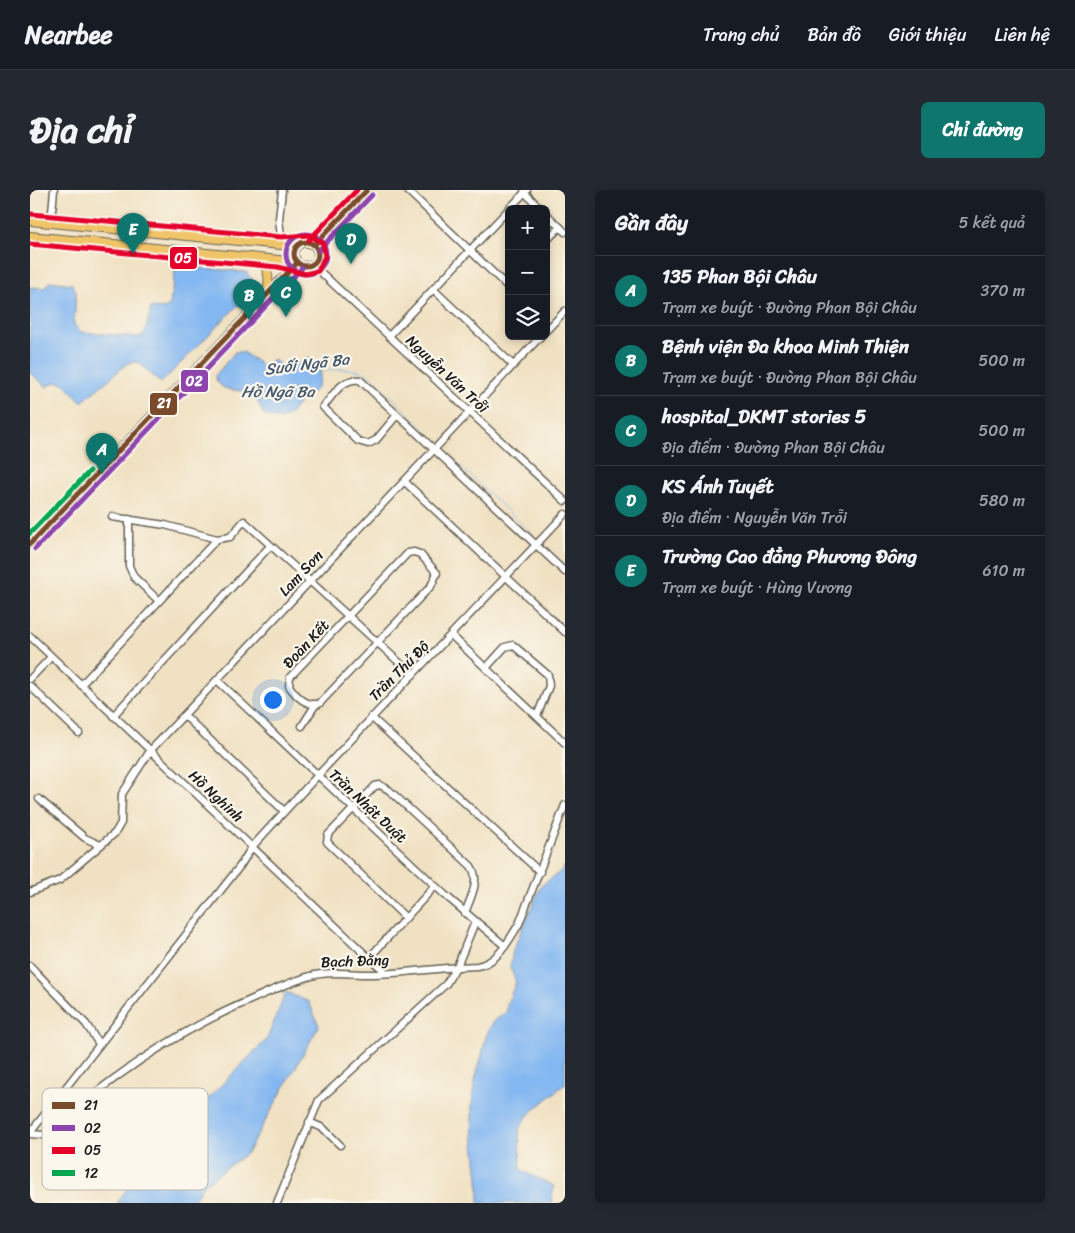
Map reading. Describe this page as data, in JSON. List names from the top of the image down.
{
  "streets": {
    "street": [
      "Nguyễn Văn Trỗi",
      "Lam Sơn",
      "Đoàn Kết",
      "Trần Thủ Độ",
      "Hồ Nghinh",
      "Trần Nhật Duật",
      "Bạch Đằng"
    ]
  },
  "crossings": [
    ["Nguyễn Văn Trỗi", "Lam Sơn"],
    ["Lam Sơn", "Hồ Nghinh"],
    ["Lam Sơn", "Trần Nhật Duật"],
    ["Trần Thủ Độ", "Hồ Nghinh"],
    ["Trần Thủ Độ", "Trần Nhật Duật"],
    ["Hồ Nghinh", "Bạch Đằng"],
    ["Trần Nhật Duật", "Bạch Đằng"]
  ],
  "water": ["Suối Ngã Ba", "Hồ Ngã Ba"],
  "lines": [
    "transit line 21",
    "transit line 05",
    "transit line 02",
    "transit line 12"
  ],
  "legend": [
    "21",
    "02",
    "05",
    "12"
  ],
  "page": {
    "header": "Nearbee",
    "nav": [
      "Trang chủ",
      "Bản đồ",
      "Giới thiệu",
      "Liên hệ"
    ],
    "title": "Địa chỉ",
    "buttons": "Chỉ đường",
    "heading": ["Gần đây", "5 kết quả"],
    "map_buttons": ["+", "−"],
    "pins": [
      "E",
      "D",
      "C",
      "B",
      "A"
    ],
    "list": [
      {
        "mark": "A",
        "name": "135 Phan Bội Châu",
        "note": "Trạm xe buýt · Đường Phan Bội Châu",
        "value": "370 m"
      },
      {
        "mark": "B",
        "name": "Bệnh viện Đa khoa Minh Thiện",
        "note": "Trạm xe buýt · Đường Phan Bội Châu",
        "value": "500 m"
      },
      {
        "mark": "C",
        "name": "hospital_DKMT stories 5",
        "note": "Địa điểm · Đường Phan Bội Châu",
        "value": "500 m"
      },
      {
        "mark": "D",
        "name": "KS Ánh Tuyết",
        "note": "Địa điểm · Nguyễn Văn Trỗi",
        "value": "580 m"
      },
      {
        "mark": "E",
        "name": "Trường Cao đẳng Phương Đông",
        "note": "Trạm xe buýt · Hùng Vương",
        "value": "610 m"
      }
    ]
  }
}
